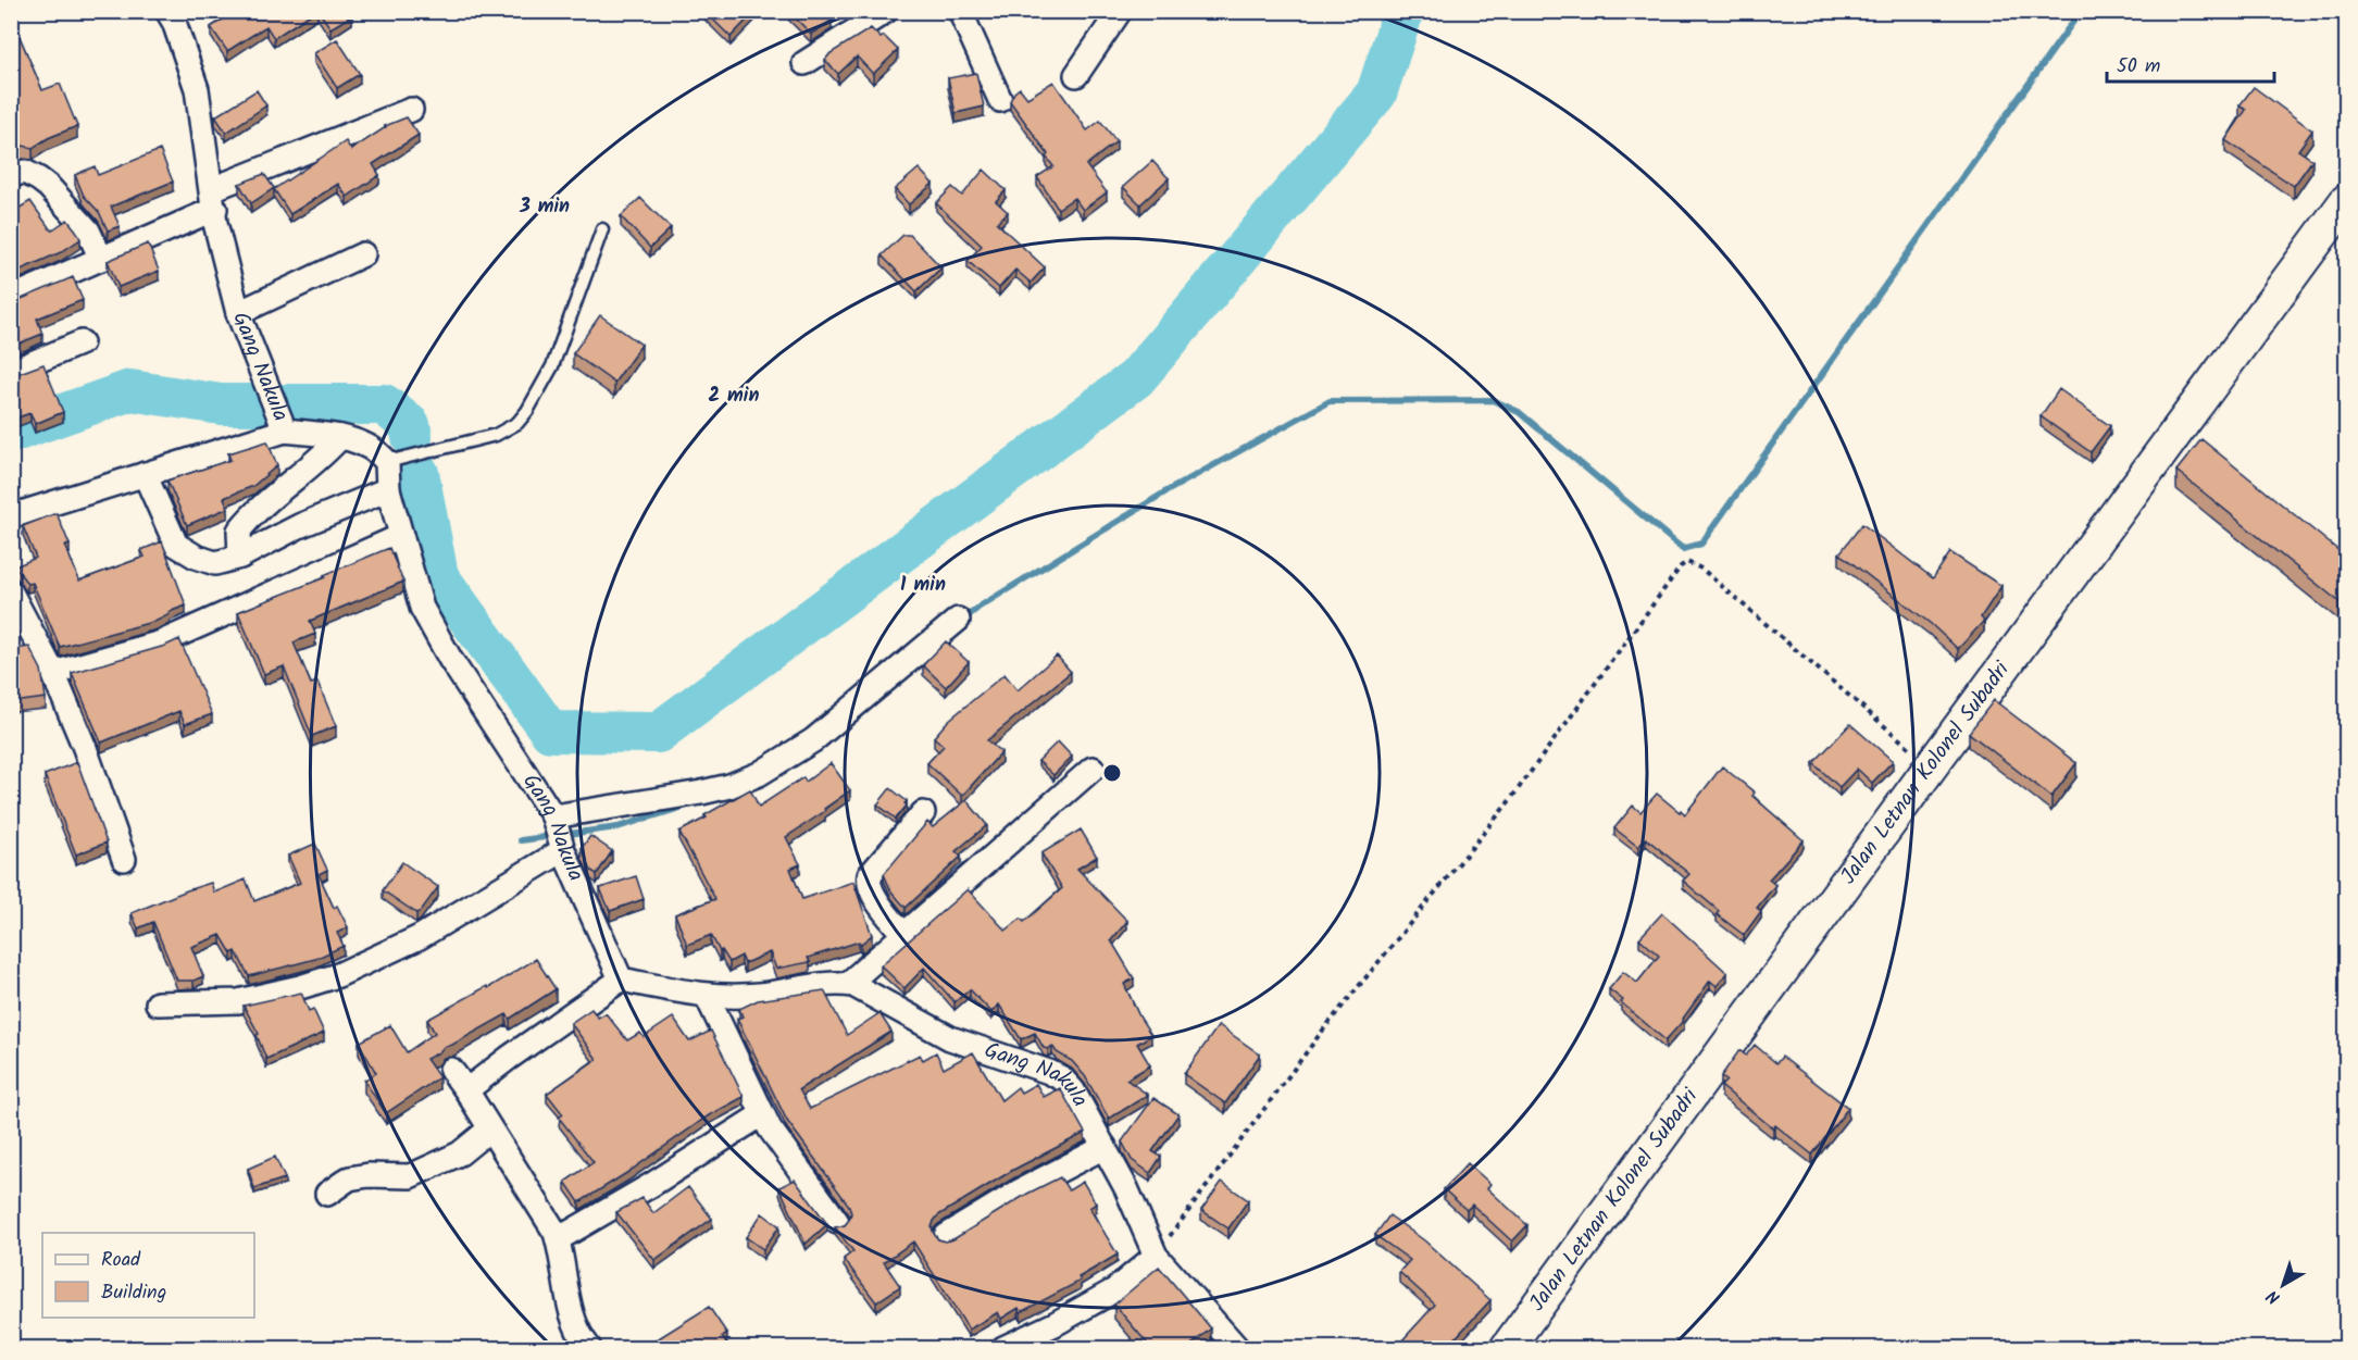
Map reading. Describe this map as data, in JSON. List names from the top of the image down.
{
  "streets": {
    "main road": ["Jalan Letnan Kolonel Subadri"],
    "street": ["Gang Nakula"]
  },
  "legend": ["Road", "Building"],
  "scale_bar": "50 m",
  "north": "bottom left",
  "rings": ["3 min", "2 min", "1 min"]
}
